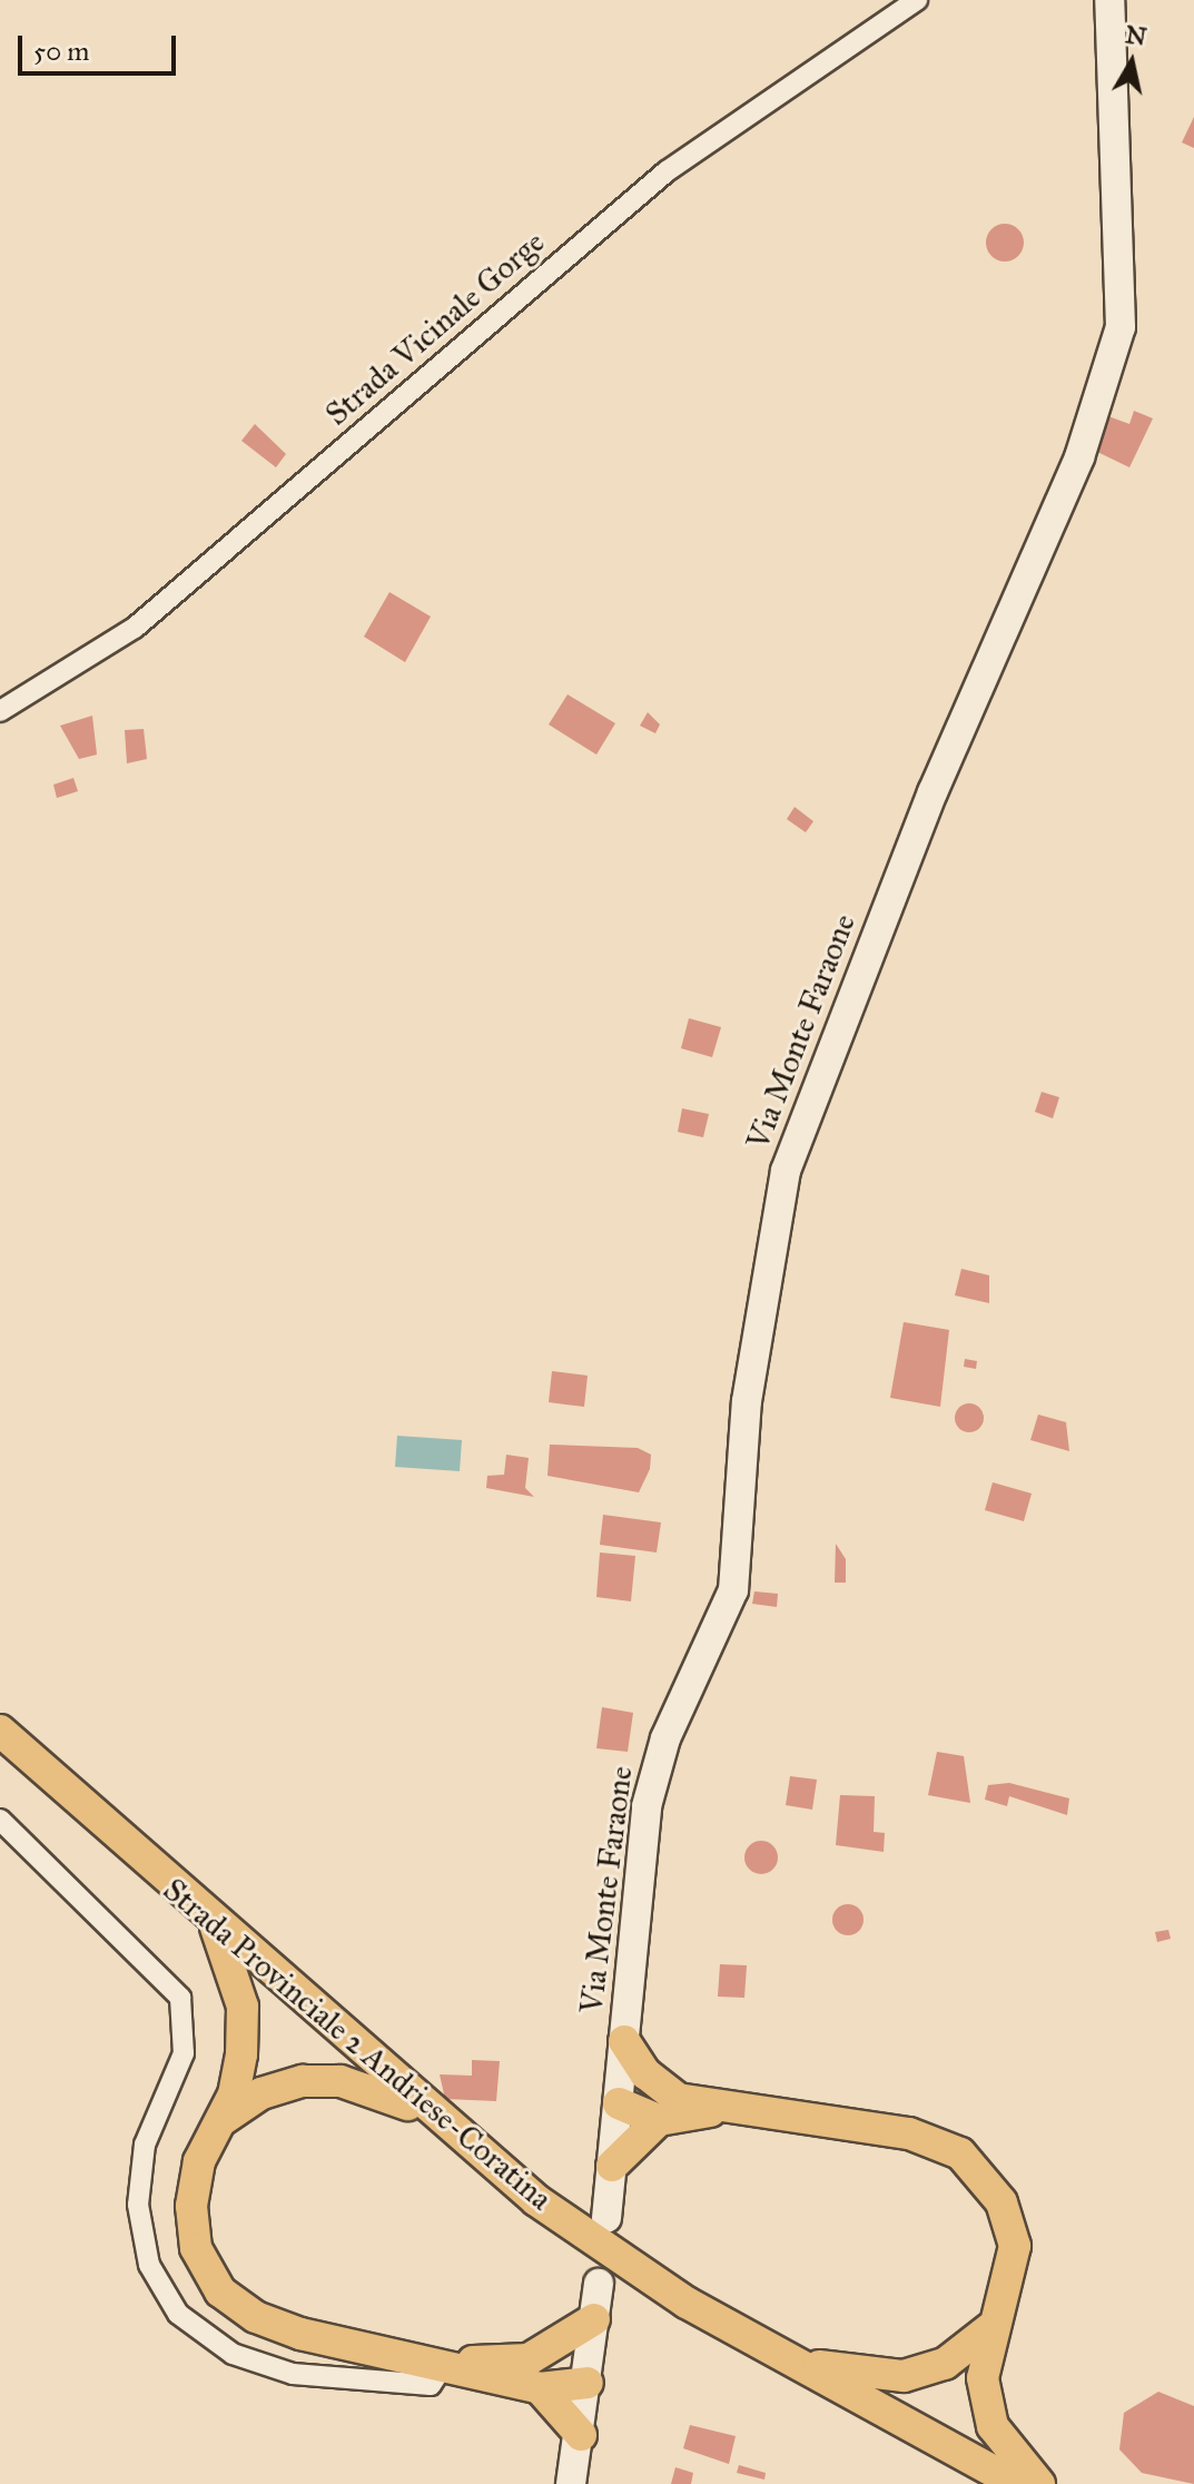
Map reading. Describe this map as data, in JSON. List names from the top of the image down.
{
  "streets": {
    "main road": ["Strada Provinciale 2 Andriese-Coratina"],
    "street": ["Strada Vicinale Gorge", "Via Monte Faraone"]
  },
  "scale_bar": "50 m",
  "north": "top"
}
